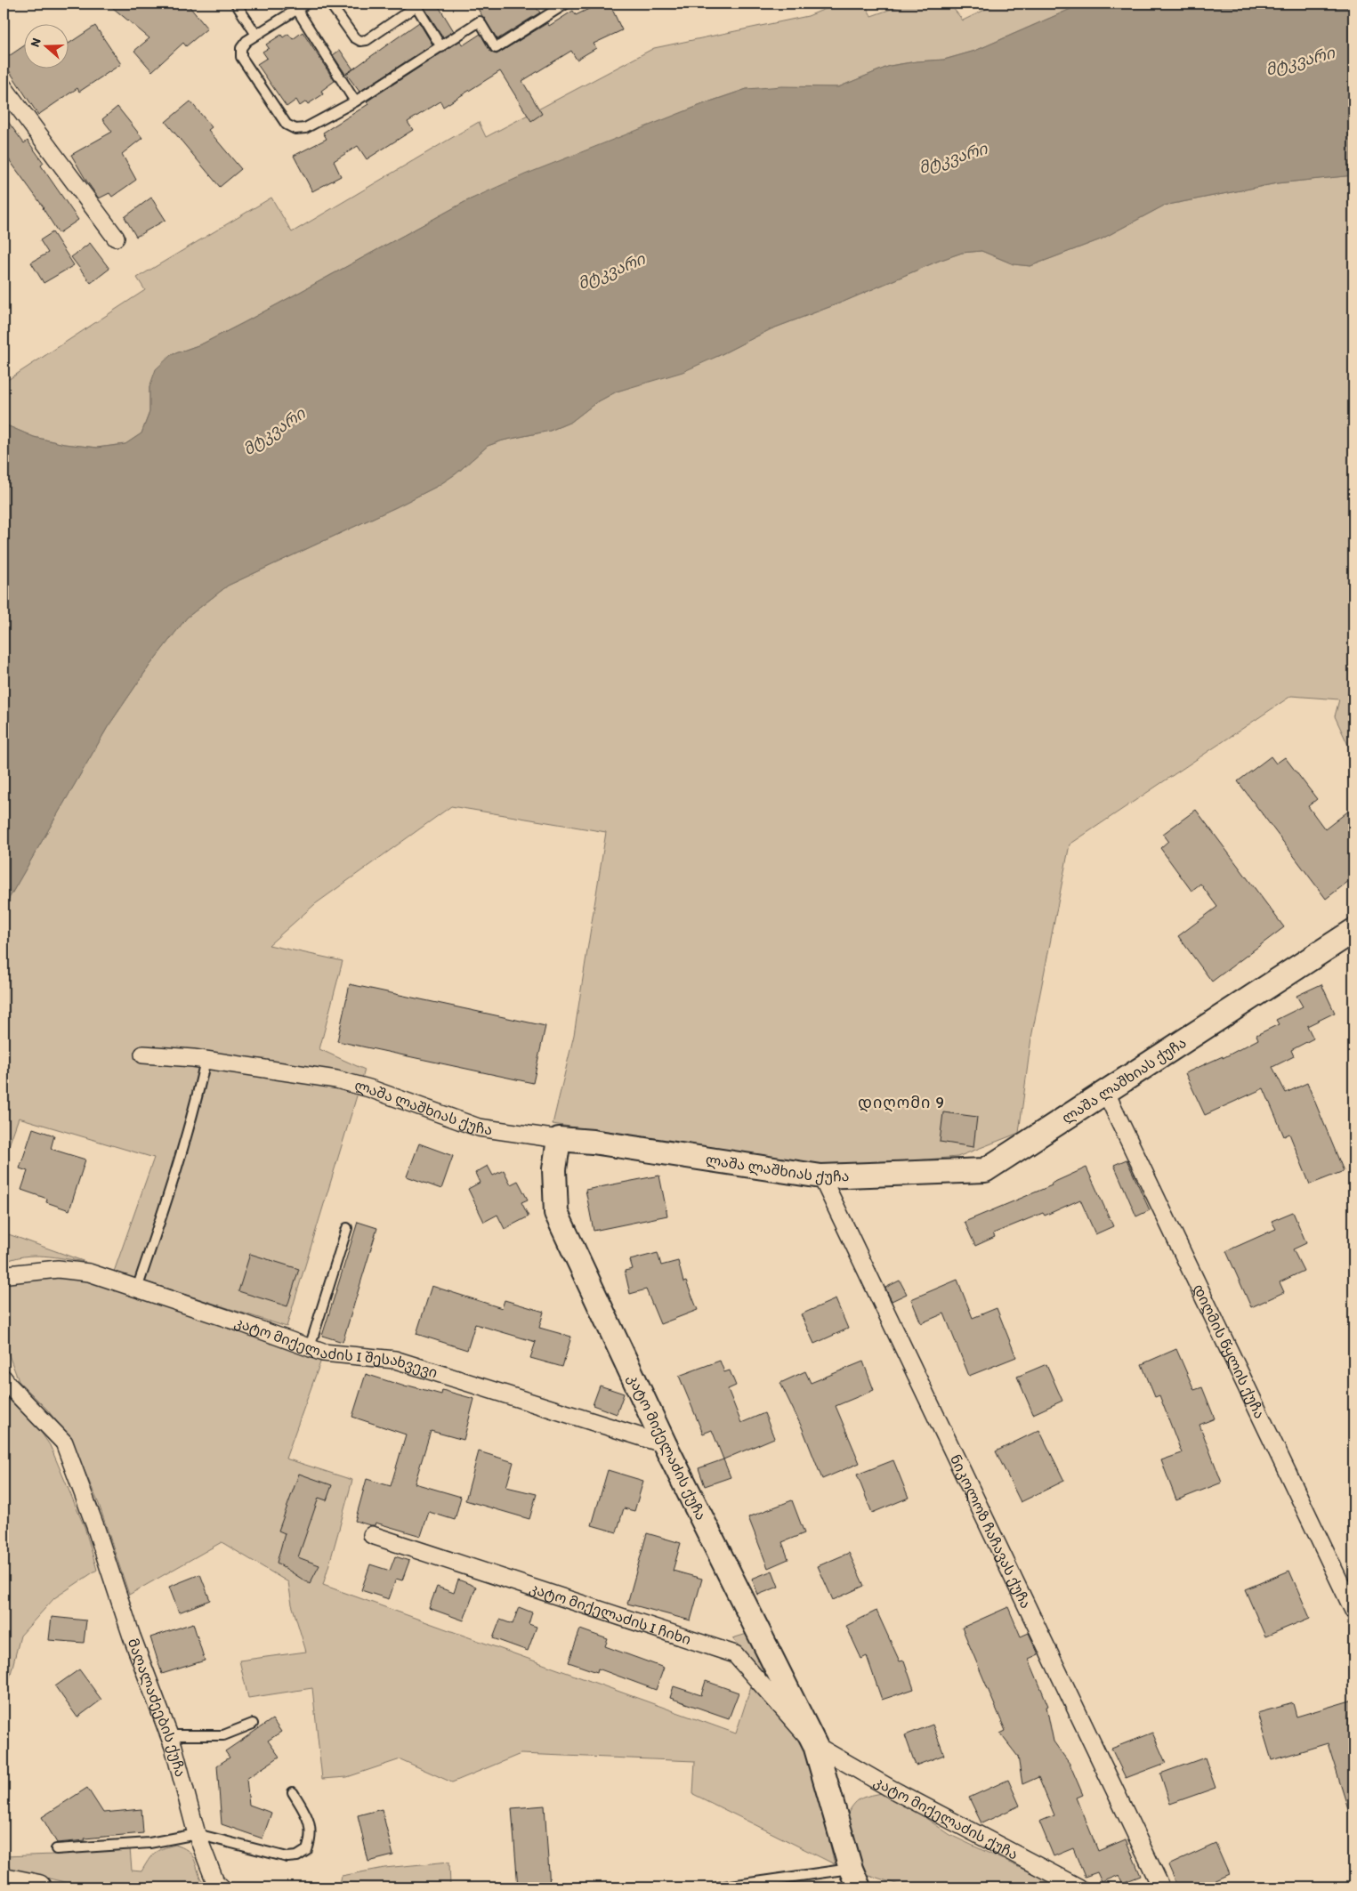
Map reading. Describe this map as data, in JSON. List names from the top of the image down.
{
  "streets": {
    "street": [
      "ლაშა ლაშხიას ქუჩა",
      "კატო მიქელაძის I შესახვევი",
      "დიღმის წყლის ქუჩა",
      "კატო მიქელაძის ქუჩა",
      "ნიკოლოზ ჩაჩავას ქუჩა",
      "კატო მიქელაძის I ჩიხი",
      "მაღალაძეების ქუჩა"
    ]
  },
  "crossings": [
    ["ლაშა ლაშხიას ქუჩა", "დიღმის წყლის ქუჩა"],
    ["ლაშა ლაშხიას ქუჩა", "კატო მიქელაძის ქუჩა"],
    ["ლაშა ლაშხიას ქუჩა", "ნიკოლოზ ჩაჩავას ქუჩა"],
    ["კატო მიქელაძის I შესახვევი", "კატო მიქელაძის ქუჩა"],
    ["კატო მიქელაძის ქუჩა", "კატო მიქელაძის I ჩიხი"]
  ],
  "districts": ["დიღომი 9"],
  "water": ["მტკვარი"],
  "north": "left"
}
